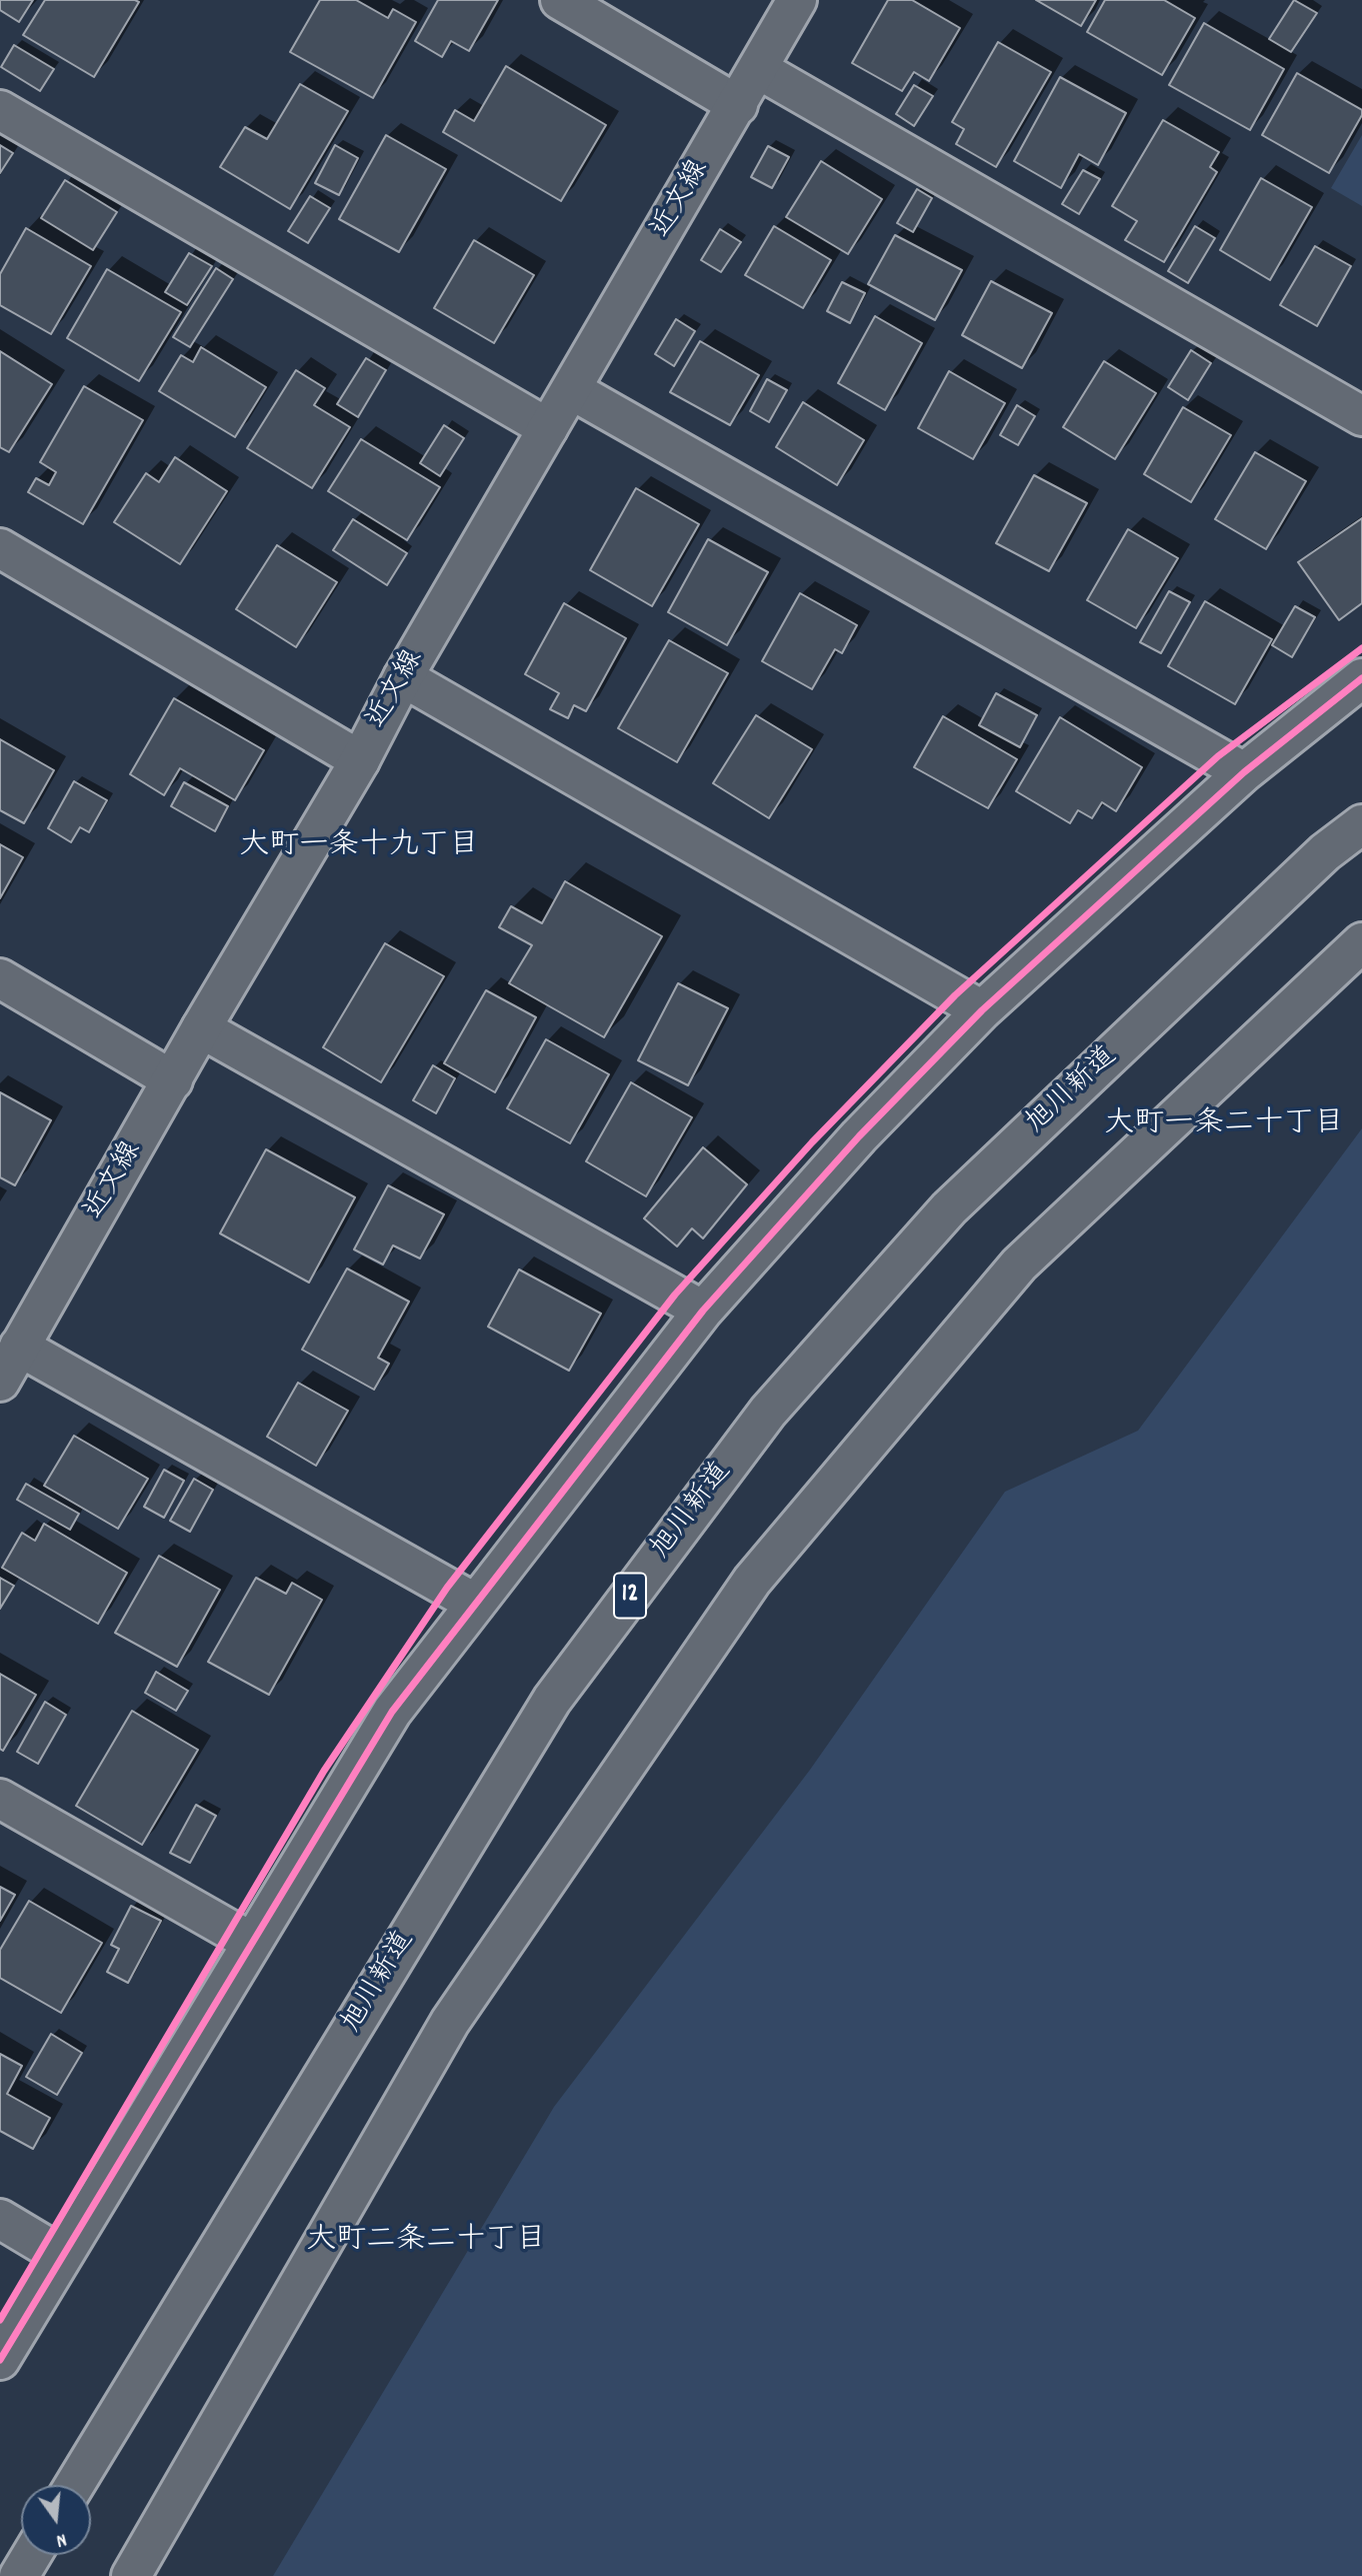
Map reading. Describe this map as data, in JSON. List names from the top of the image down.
{
  "streets": {
    "main road": ["近文線", "旭川新道", "12"]
  },
  "districts": ["大町一条十九丁目", "大町一条二十丁目", "大町二条二十丁目"],
  "north": "bottom"
}
